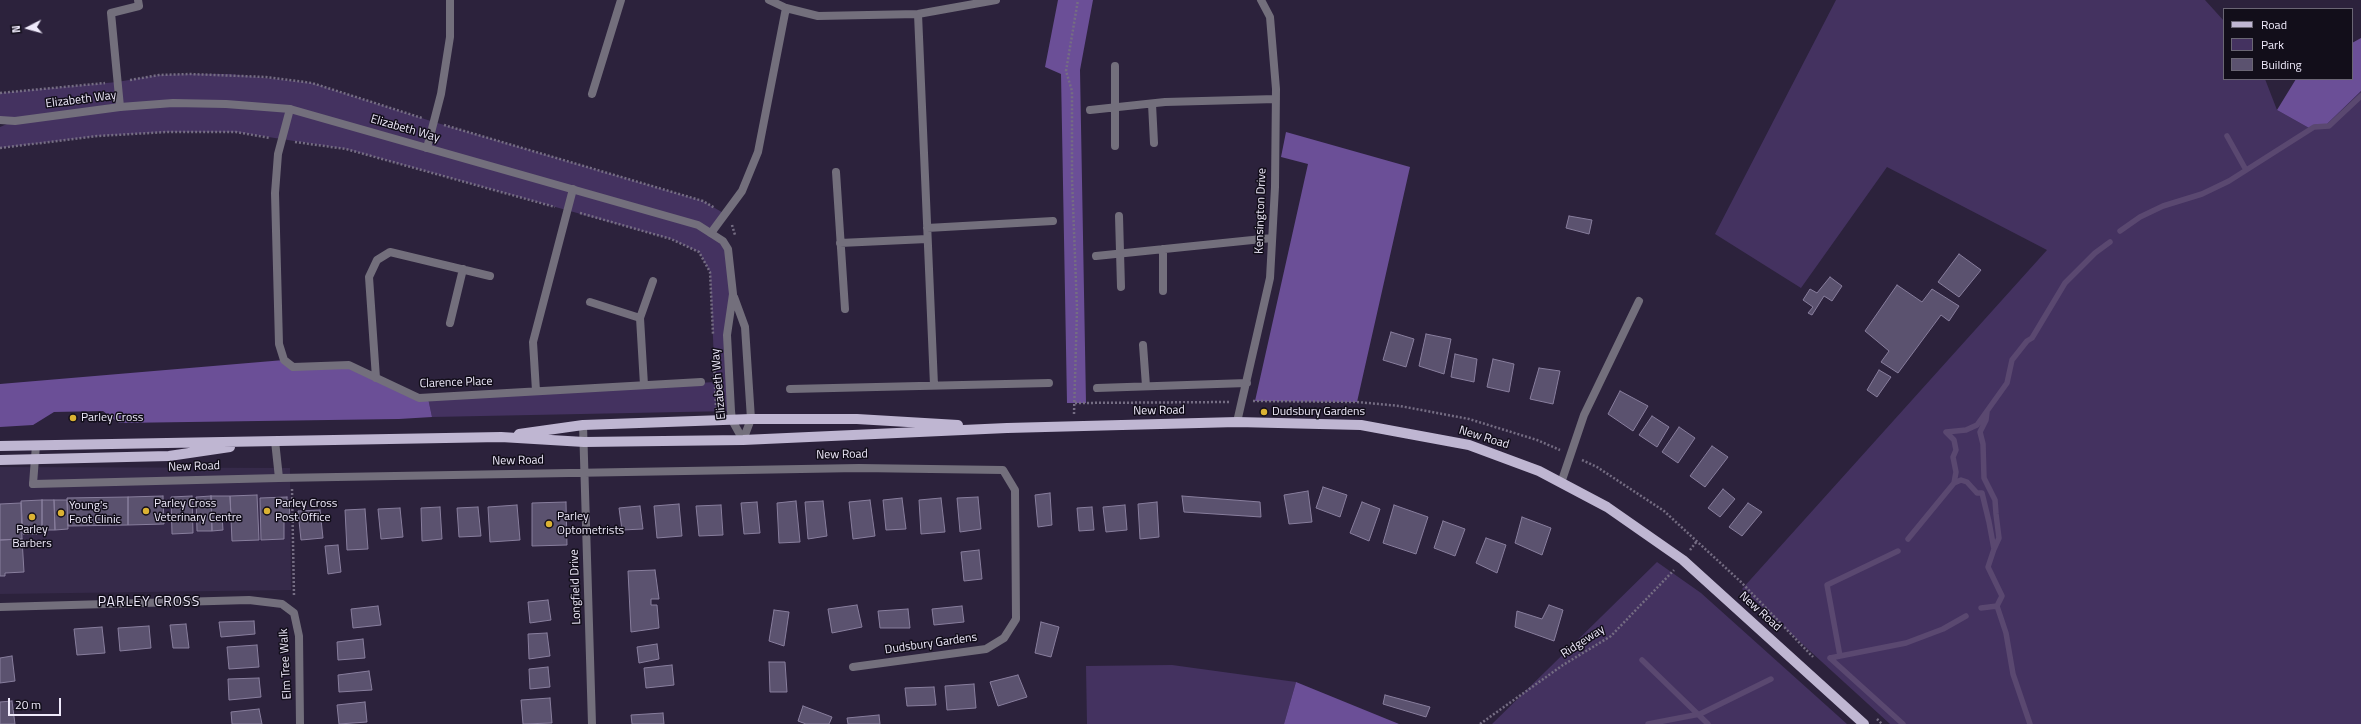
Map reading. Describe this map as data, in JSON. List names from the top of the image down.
{
  "streets": {
    "main road": ["New Road"],
    "street": [
      "Elizabeth Way",
      "Kensington Drive",
      "Clarence Place",
      "Longfield Drive",
      "Dudsbury Gardens",
      "Elm Tree Walk"
    ],
    "path": ["Ridgeway"]
  },
  "crossings": [
    ["Elizabeth Way", "Clarence Place"],
    ["Elizabeth Way", "New Road"],
    ["Kensington Drive", "New Road"],
    ["New Road", "Longfield Drive"],
    ["New Road", "Ridgeway"],
    ["New Road", "Dudsbury Gardens"]
  ],
  "districts": ["PARLEY CROSS"],
  "places": [
    "Dudsbury Gardens",
    "Parley Cross",
    "Parley Cross Veterinary Centre",
    "Parley Cross Post Office",
    "Young's Foot Clinic",
    "Parley Barbers",
    "Parley Optometrists"
  ],
  "legend": ["Road", "Park", "Building"],
  "scale_bar": "20 m",
  "north": "left"
}
